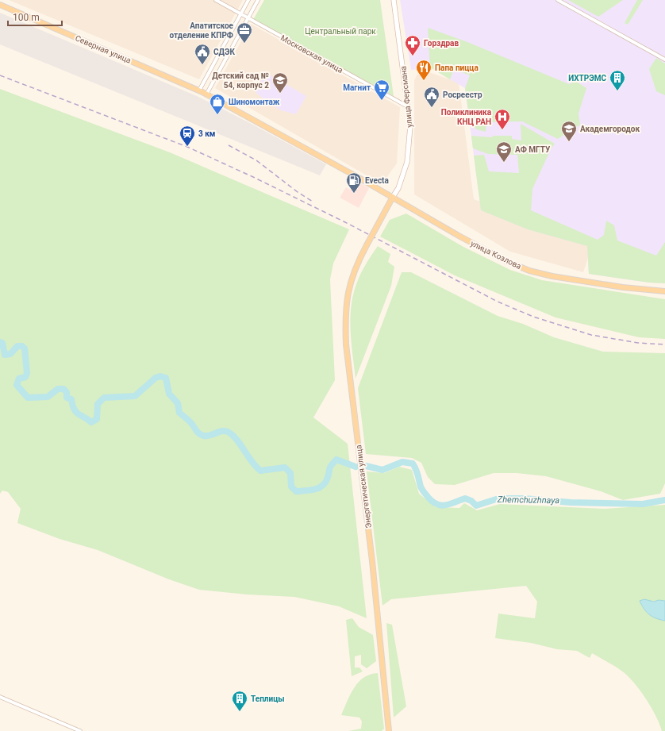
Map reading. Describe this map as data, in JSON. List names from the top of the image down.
{
  "streets": {
    "main road": [
      "Северная улица",
      "улица Ферсмана",
      "улица Козлова",
      "Энергетическая улица"
    ],
    "street": ["Московская улица"]
  },
  "crossings": [
    ["Московская улица", "улица Ферсмана"],
    ["улица Ферсмана", "улица Козлова"],
    ["улица Ферсмана", "Энергетическая улица"]
  ],
  "water": ["Zhemchuzhnaya"],
  "parks": ["Центральный парк"],
  "places": {
    "office": ["Апатитское отделение КПРФ"],
    "pharmacy": ["Горздрав"],
    "public building": ["СДЭК", "Росреестр"],
    "restaurant": ["Папа пицца"],
    "building": ["ИХТРЭМС", "Теплицы"],
    "school or university": ["Детский сад № 54, корпус 2", "Академгородок", "АФ МГТУ"],
    "supermarket": ["Магнит"],
    "shop": ["Шиномонтаж"],
    "hospital": ["Поликлиника КНЦ РАН"],
    "station": ["3 км"],
    "fuel station": ["Evecta"]
  },
  "scale_bar": "100 m"
}
